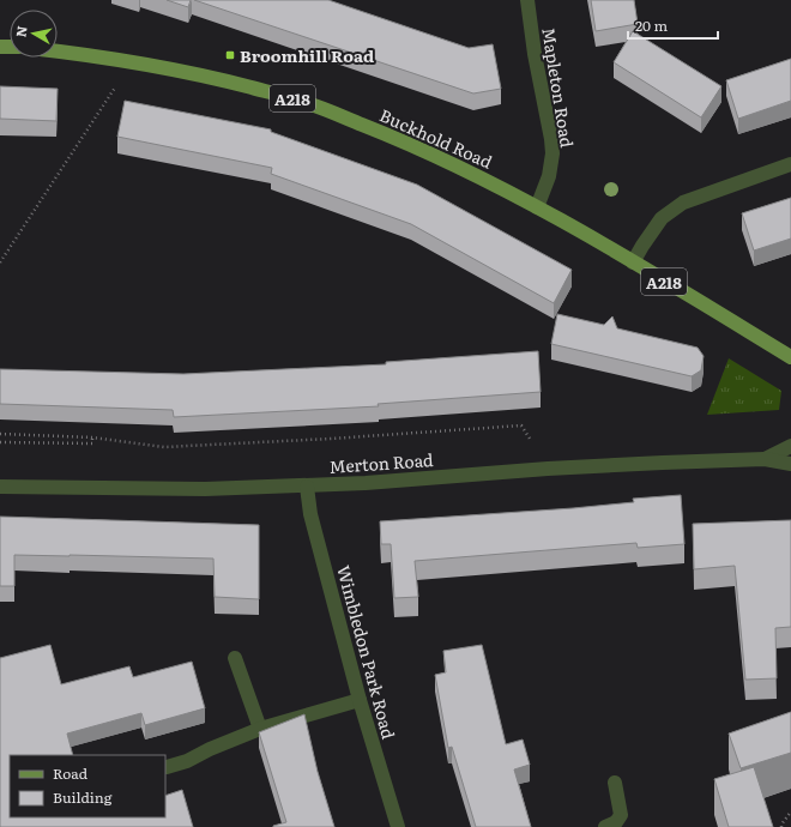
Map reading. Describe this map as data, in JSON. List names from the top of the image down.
{
  "streets": {
    "main road": ["A218", "Buckhold Road"],
    "street": ["Mapleton Road", "Merton Road", "Wimbledon Park Road"]
  },
  "crossings": [
    ["Mapleton Road", "Buckhold Road"],
    ["Merton Road", "Wimbledon Park Road"]
  ],
  "places": {
    "transit": ["Broomhill Road"]
  },
  "legend": ["Road", "Building"],
  "scale_bar": "20 m",
  "north": "left"
}
